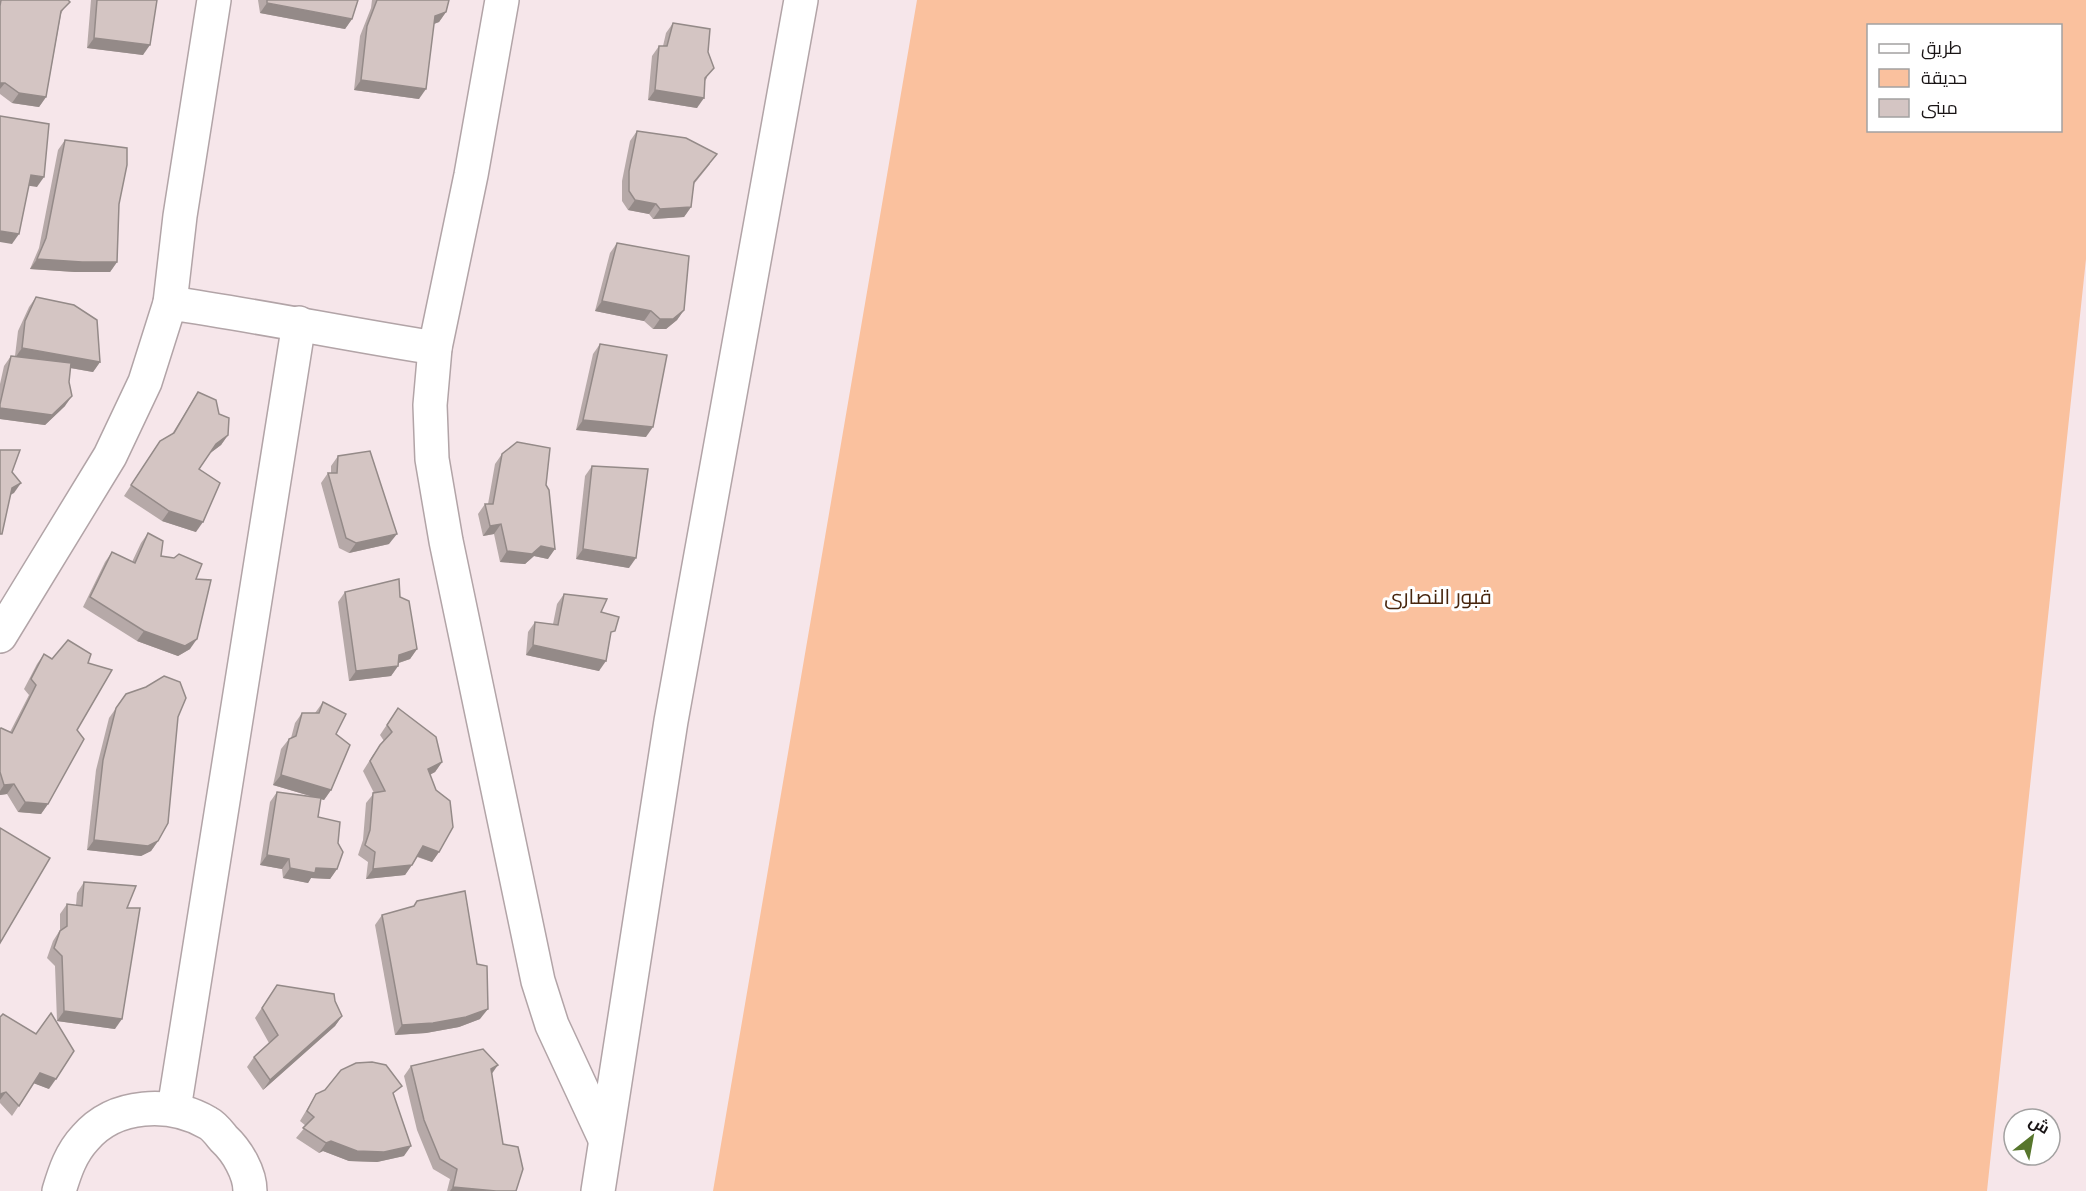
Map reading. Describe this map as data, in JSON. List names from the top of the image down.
{
  "parks": ["قبور النصارى"],
  "legend": ["طريق", "حديقة", "مبنى"],
  "north": "top right"
}
